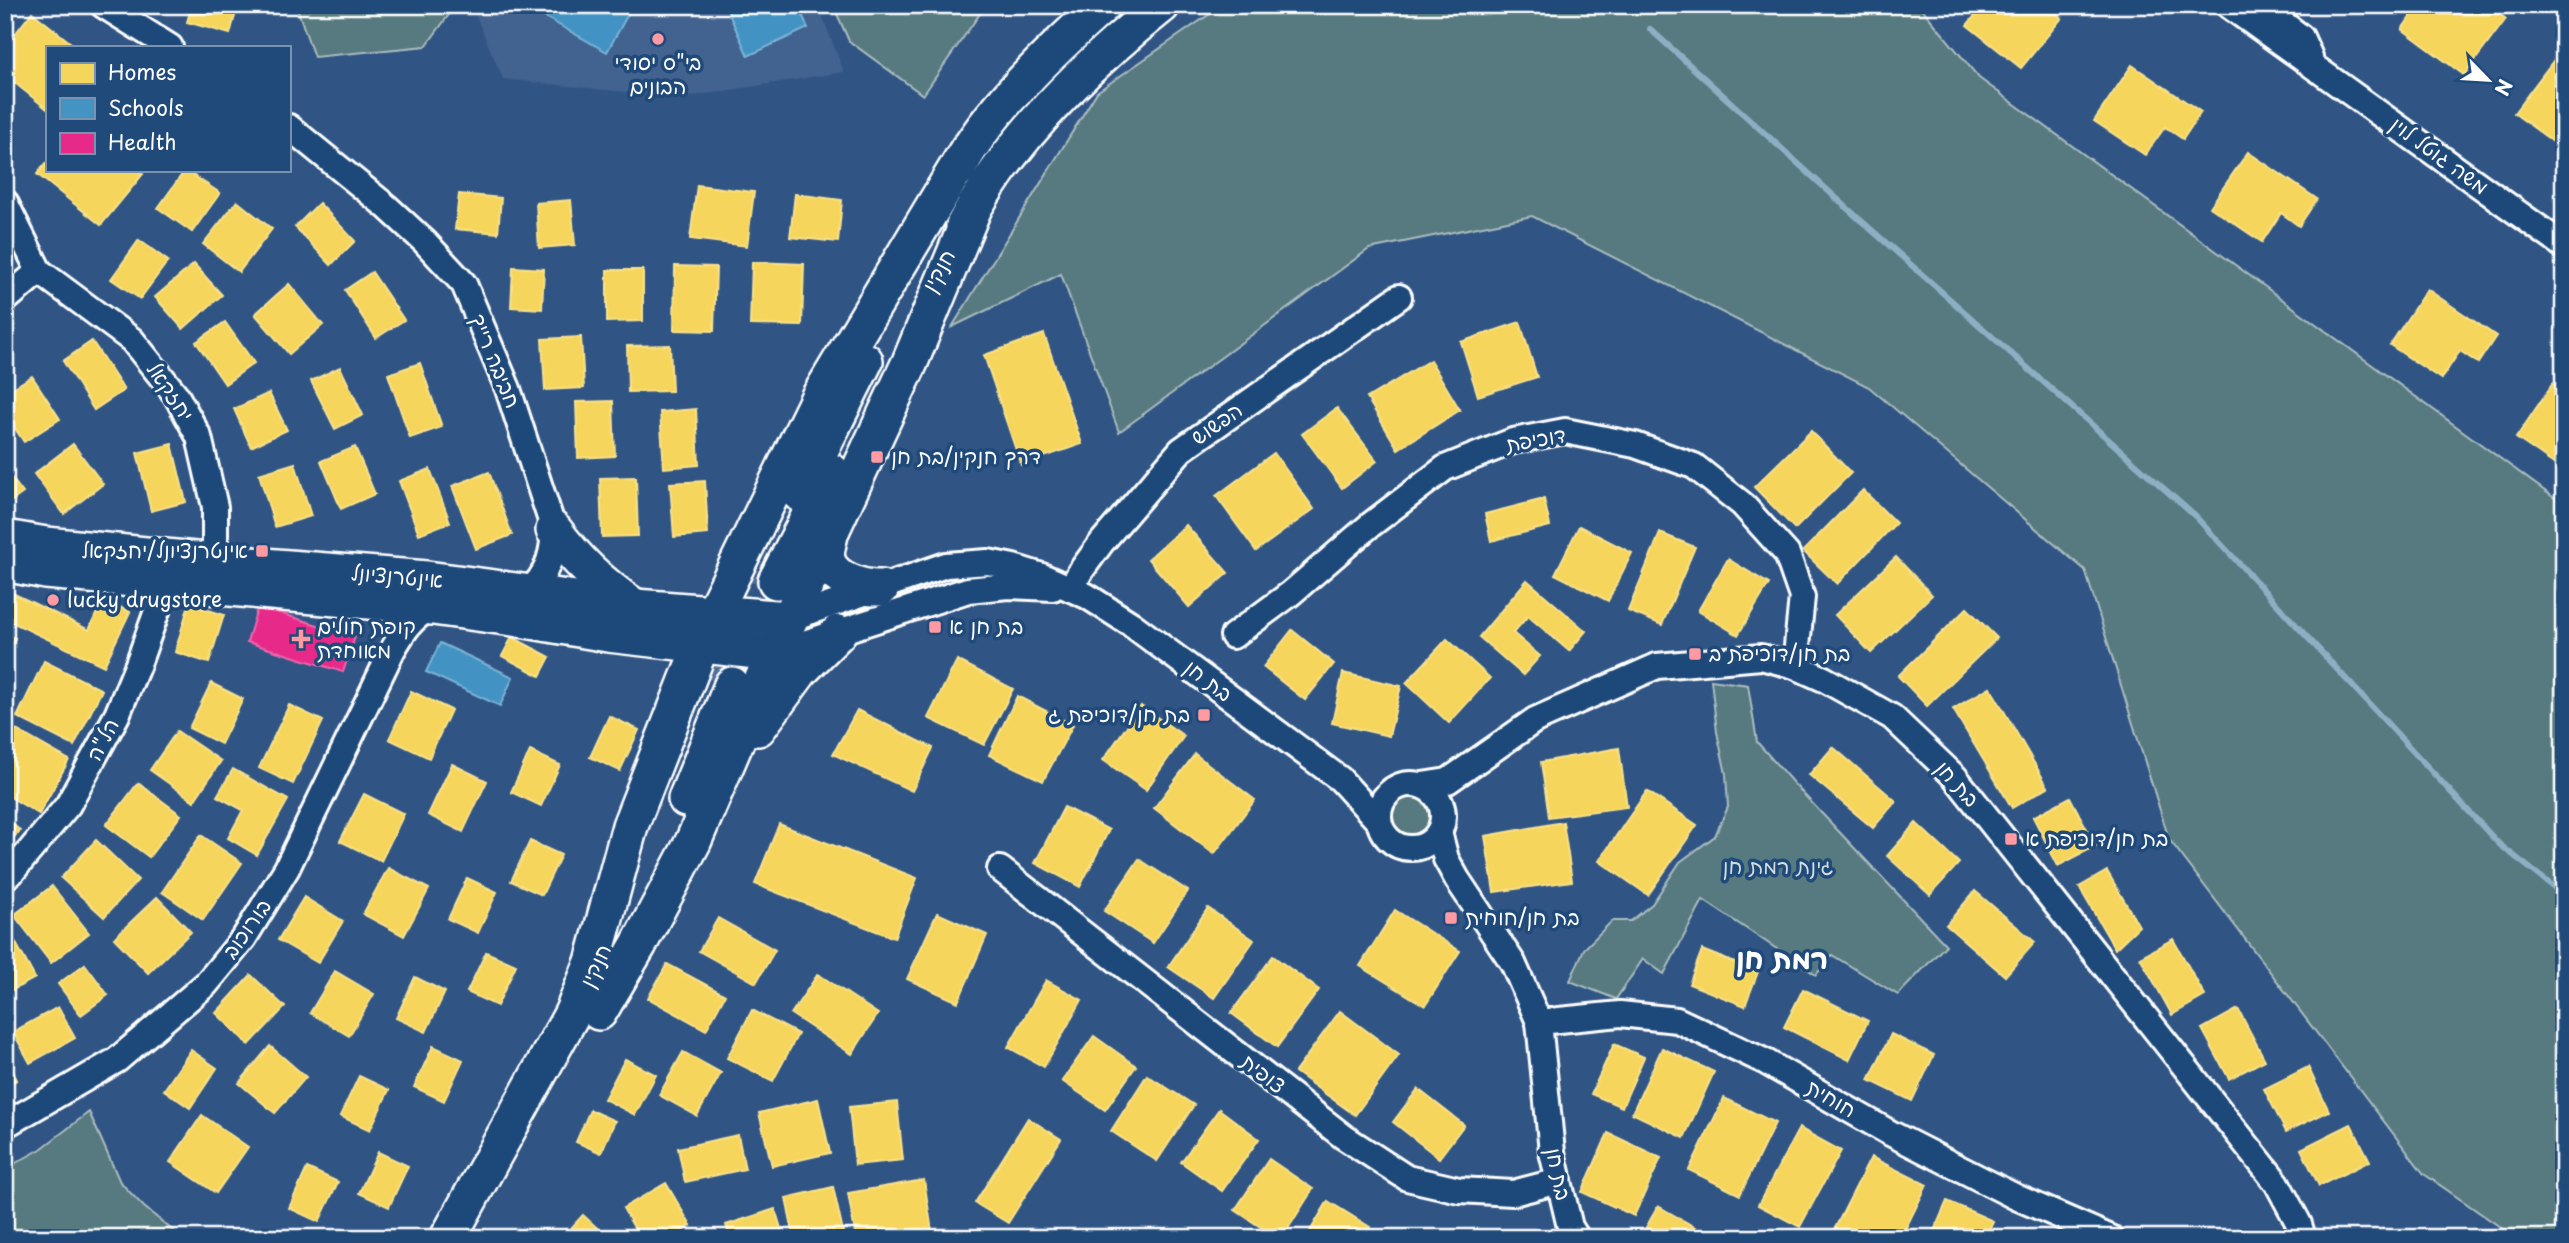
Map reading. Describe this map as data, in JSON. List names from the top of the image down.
{
  "streets": {
    "main road": ["חנקין", "אינטרנציונל"],
    "street": [
      "משה גוטל לוין",
      "חביבה רייך",
      "יחזקאל",
      "הפשוש",
      "דוכיפת",
      "בת חן",
      "הל\"ה",
      "בורוכוב",
      "צופית",
      "חוחית"
    ]
  },
  "crossings": [
    ["חביבה רייך", "אינטרנציונל"],
    ["יחזקאל", "אינטרנציונל"],
    ["הפשוש", "בת חן"],
    ["דוכיפת", "בת חן"],
    ["אינטרנציונל", "בת חן"],
    ["אינטרנציונל", "הל\"ה"],
    ["אינטרנציונל", "בורוכוב"],
    ["בת חן", "צופית"],
    ["בת חן", "חוחית"]
  ],
  "districts": ["רמת חן"],
  "parks": ["גינת רמת חן"],
  "places": {
    "other": ["בי\"ס יסודי הבונים", "lucky drugstore"],
    "transit": [
      "דרך חנקין/בת חן",
      "אינטרנציונל/יחזקאל",
      "בת חן א",
      "בת חן/דוכיפת ב",
      "בת חן/דוכיפת ג",
      "בת חן/דוכיפת א",
      "בת חן/חוחית"
    ],
    "health": ["קופת חולים מאוחדת"]
  },
  "legend": ["Homes", "Schools", "Health"],
  "north": "bottom right"
}
